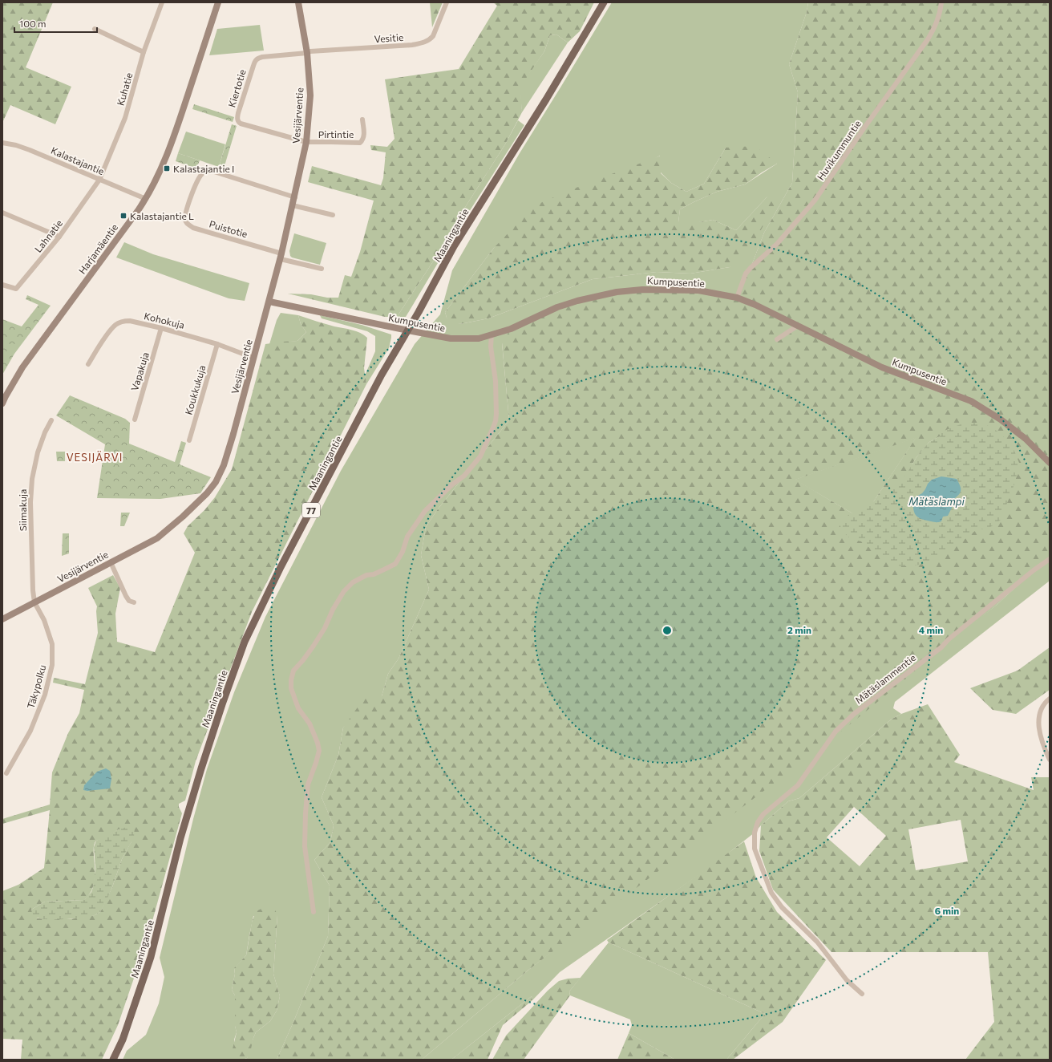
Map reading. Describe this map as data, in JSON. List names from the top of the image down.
{
  "streets": {
    "main road": ["Maaningantie", "77"],
    "street": [
      "Vesitie",
      "Kiertotie",
      "Kuhatie",
      "Vesijärventie",
      "Pirtintie",
      "Huvikummuntie",
      "Kalastajantie",
      "Puistotie",
      "Lahnatie",
      "Harjamäentie",
      "Kumpusentie",
      "Kohokuja",
      "Vapakuja",
      "Koukkukuja",
      "Siimakuja",
      "Mätäslammentie",
      "Täkypolku"
    ]
  },
  "crossings": [
    ["Vesitie", "Kiertotie"],
    ["Vesitie", "Vesijärventie"],
    ["Kiertotie", "Vesijärventie"],
    ["Kiertotie", "Pirtintie"],
    ["Kuhatie", "Kalastajantie"],
    ["Kuhatie", "Lahnatie"],
    ["Vesijärventie", "Pirtintie"],
    ["Vesijärventie", "Puistotie"],
    ["Vesijärventie", "Kumpusentie"],
    ["Vesijärventie", "Kohokuja"],
    ["Vesijärventie", "Siimakuja"],
    ["Vesijärventie", "Täkypolku"],
    ["Huvikummuntie", "Kumpusentie"],
    ["Kalastajantie", "Lahnatie"],
    ["Kalastajantie", "Harjamäentie"],
    ["Maaningantie", "Kumpusentie"],
    ["Kohokuja", "Vapakuja"],
    ["Kohokuja", "Koukkukuja"],
    ["Siimakuja", "Täkypolku"]
  ],
  "districts": ["VESIJÄRVI"],
  "water": ["Mätäslampi"],
  "places": {
    "transit": ["Kalastajantie I", "Kalastajantie L"]
  },
  "scale_bar": "100 m",
  "rings": ["2 min", "4 min", "6 min"]
}
